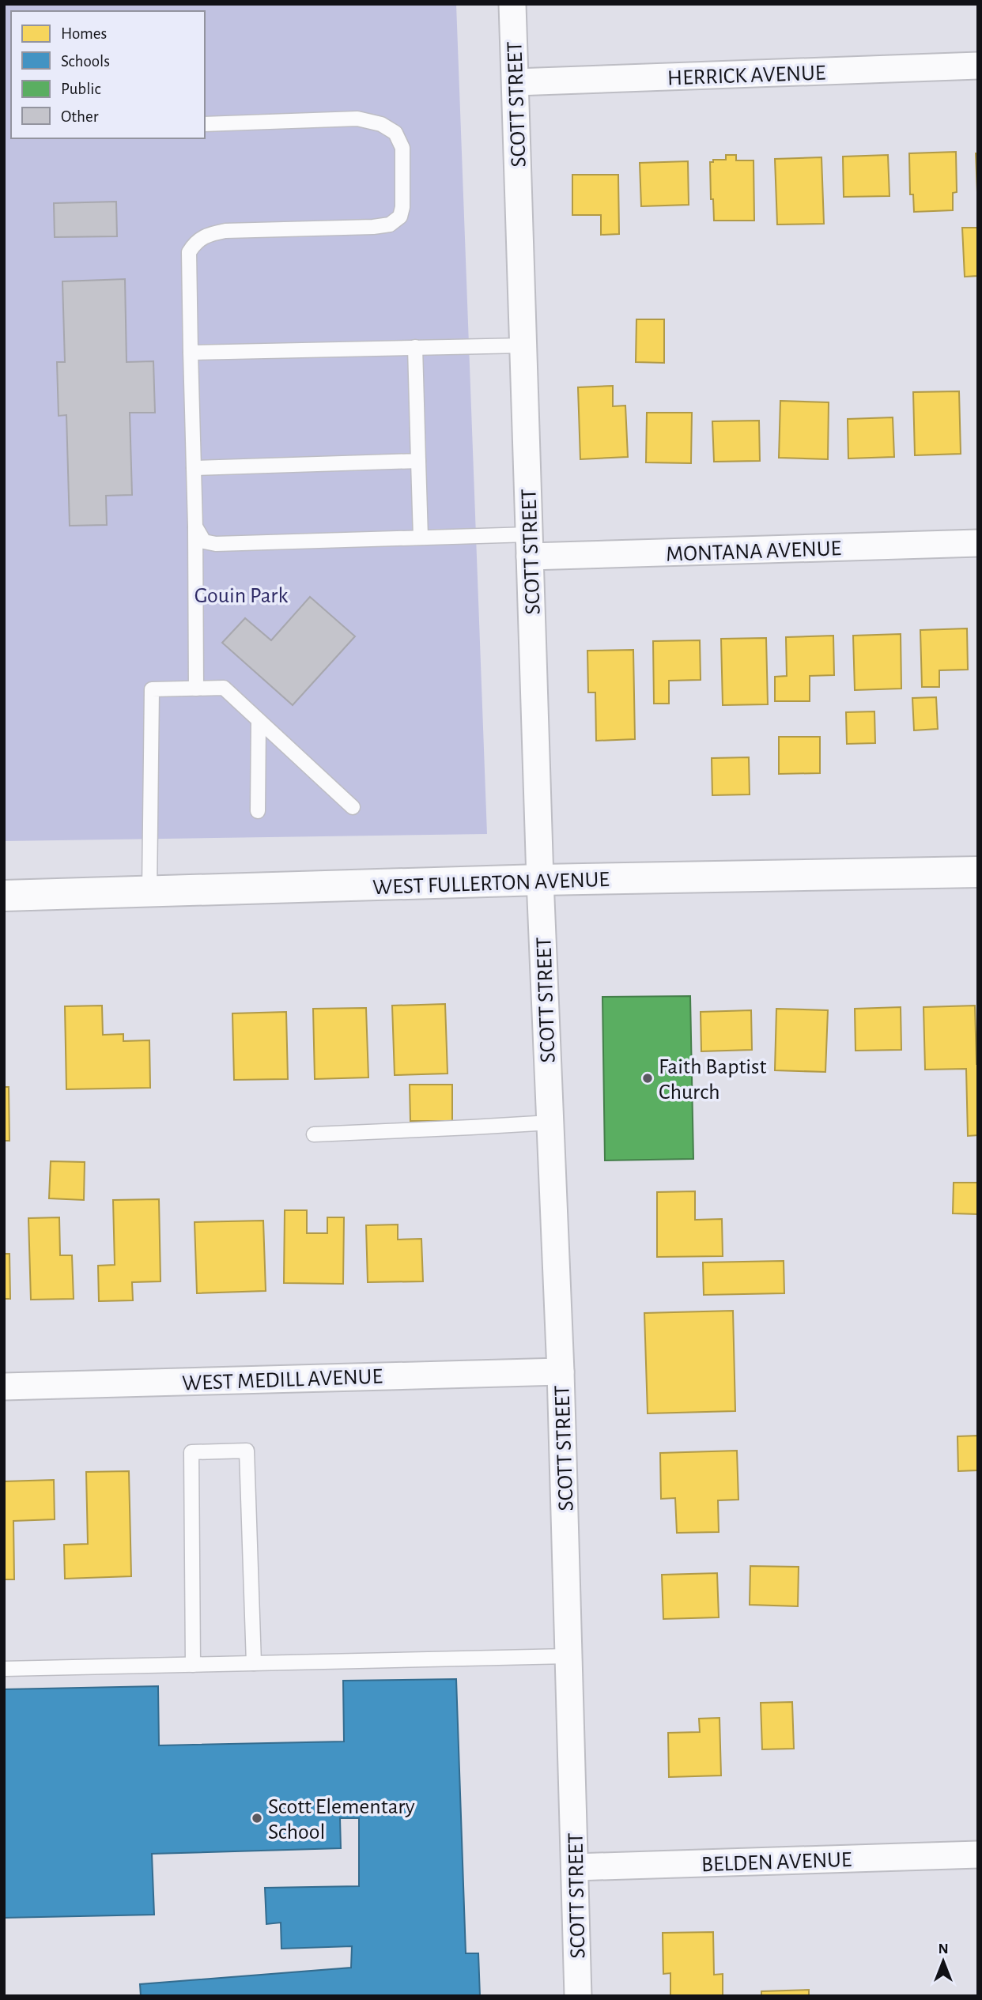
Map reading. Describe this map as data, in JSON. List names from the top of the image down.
{
  "streets": {
    "street": [
      "HERRICK AVENUE",
      "SCOTT STREET",
      "MONTANA AVENUE",
      "WEST FULLERTON AVENUE",
      "WEST MEDILL AVENUE",
      "BELDEN AVENUE"
    ]
  },
  "crossings": [
    ["HERRICK AVENUE", "SCOTT STREET"],
    ["SCOTT STREET", "MONTANA AVENUE"],
    ["SCOTT STREET", "WEST FULLERTON AVENUE"],
    ["SCOTT STREET", "WEST MEDILL AVENUE"],
    ["SCOTT STREET", "BELDEN AVENUE"]
  ],
  "parks": ["Gouin Park"],
  "places": ["Faith Baptist Church", "Scott Elementary School"],
  "legend": [
    "Homes",
    "Schools",
    "Public",
    "Other"
  ],
  "north": "top"
}
